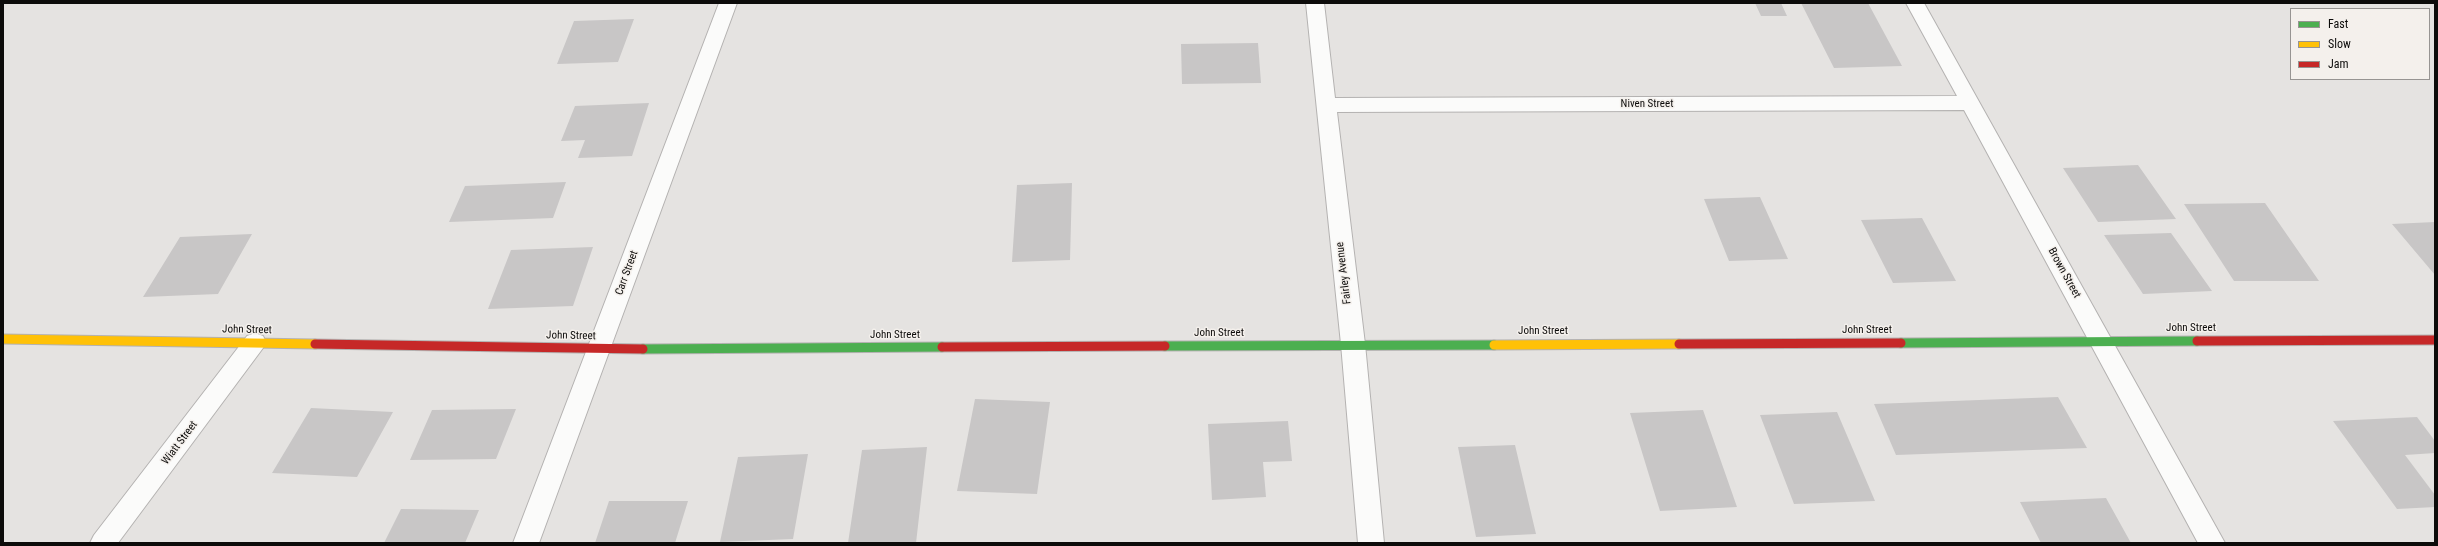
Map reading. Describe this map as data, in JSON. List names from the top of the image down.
{
  "streets": {
    "street": [
      "Niven Street",
      "Carr Street",
      "Fairley Avenue",
      "Brown Street",
      "John Street",
      "Wiatt Street"
    ]
  },
  "crossings": [
    ["Niven Street", "Fairley Avenue"],
    ["Niven Street", "Brown Street"],
    ["Carr Street", "John Street"],
    ["Fairley Avenue", "John Street"],
    ["Brown Street", "John Street"],
    ["John Street", "Wiatt Street"]
  ],
  "legend": ["Fast", "Slow", "Jam"]
}
